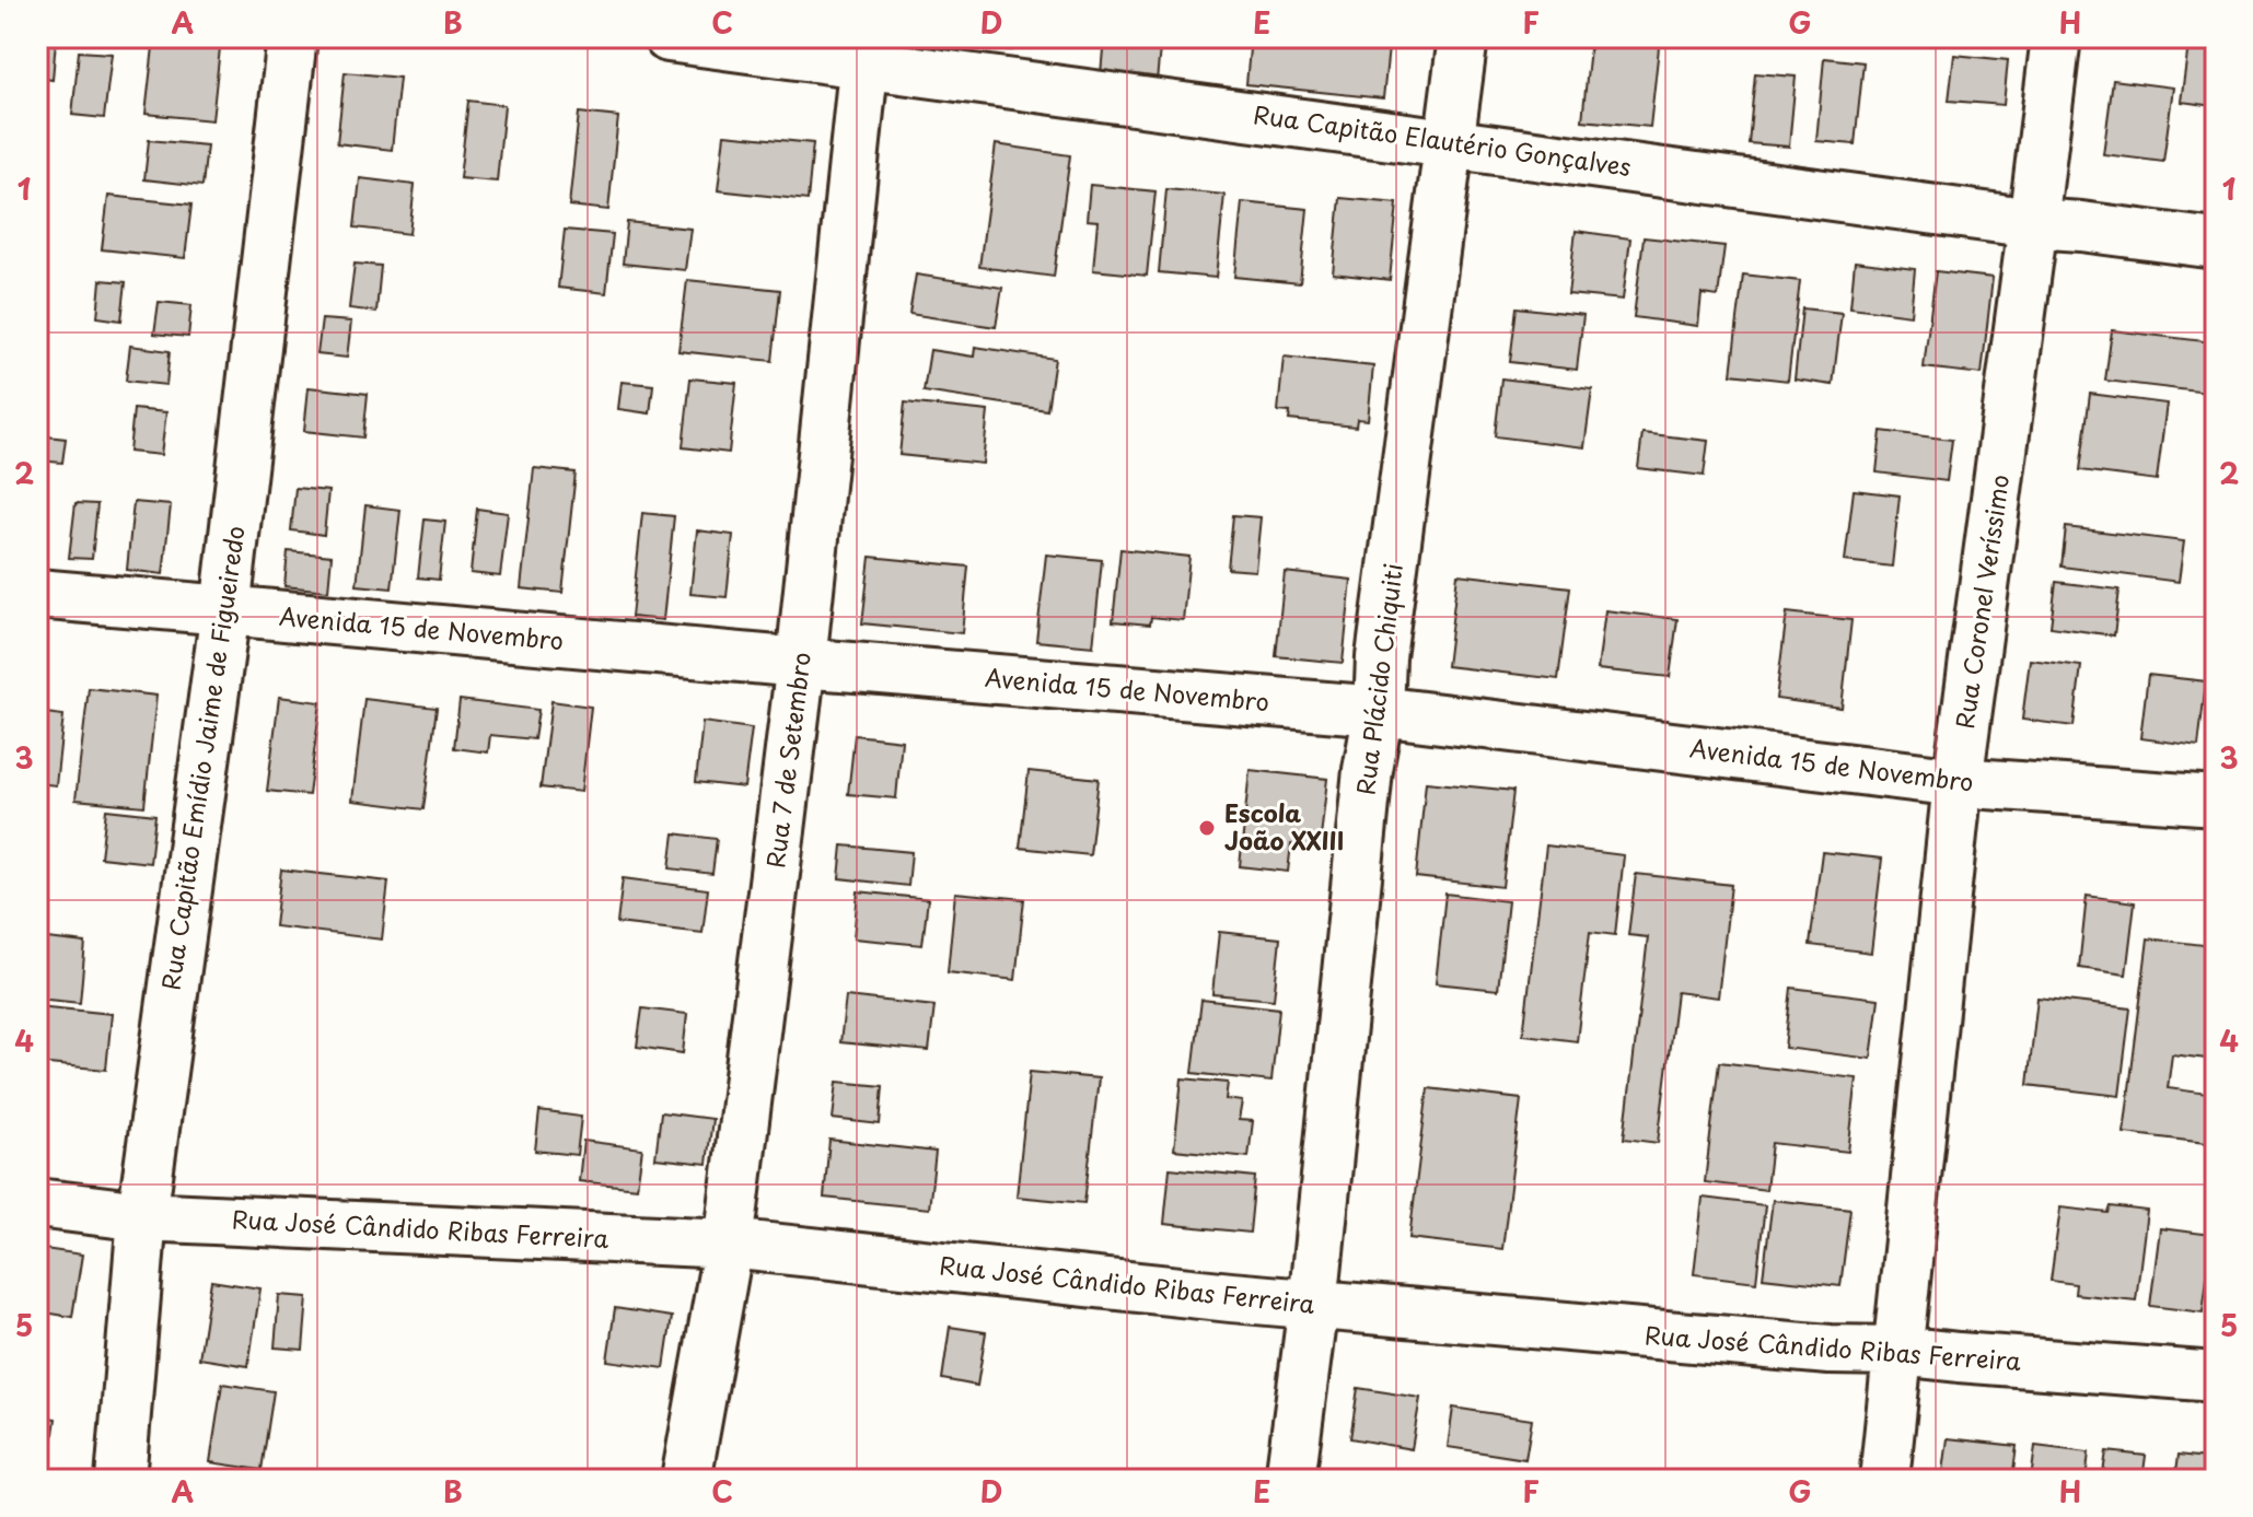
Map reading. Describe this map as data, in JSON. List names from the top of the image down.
{
  "streets": {
    "street": [
      "Rua Capitão Elautério Gonçalves",
      "Rua Coronel Veríssimo",
      "Avenida 15 de Novembro",
      "Rua Plácido Chiquiti",
      "Rua Capitão Emídio Jaime de Figueiredo",
      "Rua 7 de Setembro",
      "Rua José Cândido Ribas Ferreira"
    ]
  },
  "crossings": [
    ["Rua Capitão Elautério Gonçalves", "Rua Coronel Veríssimo"],
    ["Rua Capitão Elautério Gonçalves", "Rua Plácido Chiquiti"],
    ["Rua Capitão Elautério Gonçalves", "Rua 7 de Setembro"],
    ["Rua Coronel Veríssimo", "Avenida 15 de Novembro"],
    ["Rua Coronel Veríssimo", "Rua José Cândido Ribas Ferreira"],
    ["Avenida 15 de Novembro", "Rua Plácido Chiquiti"],
    ["Avenida 15 de Novembro", "Rua Capitão Emídio Jaime de Figueiredo"],
    ["Avenida 15 de Novembro", "Rua 7 de Setembro"],
    ["Rua Plácido Chiquiti", "Rua José Cândido Ribas Ferreira"],
    ["Rua Capitão Emídio Jaime de Figueiredo", "Rua José Cândido Ribas Ferreira"],
    ["Rua 7 de Setembro", "Rua José Cândido Ribas Ferreira"]
  ],
  "places": ["Escola João XXIII"],
  "grid": {
    "columns": [
      "A",
      "B",
      "C",
      "D",
      "E",
      "F",
      "G",
      "H"
    ],
    "rows": [
      "1",
      "2",
      "3",
      "4",
      "5"
    ]
  }
}
